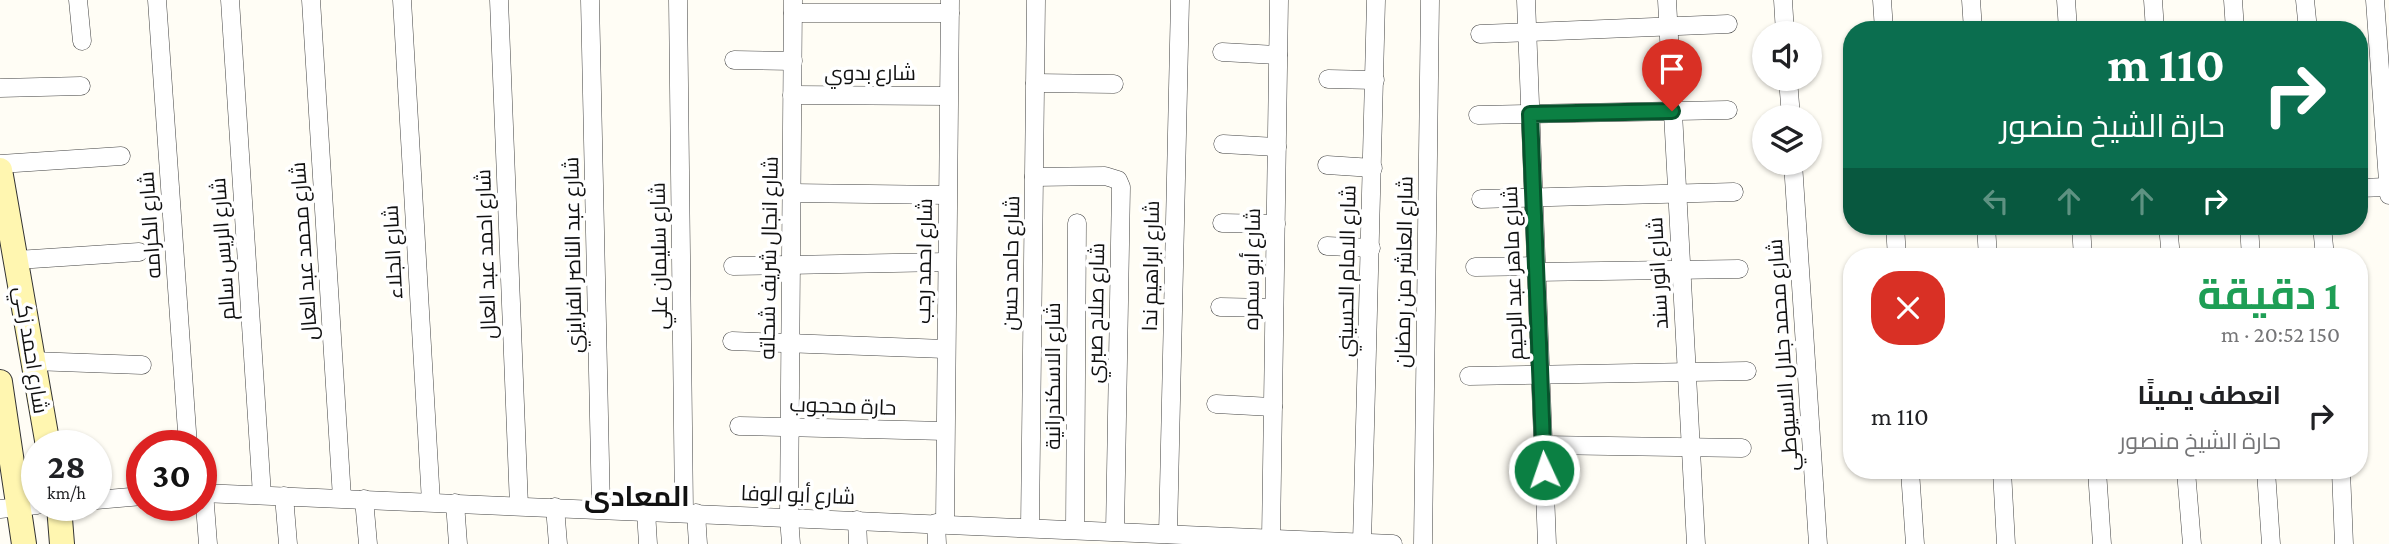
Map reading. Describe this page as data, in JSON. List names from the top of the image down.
{
  "streets": {
    "street": [
      "شارع بدوي",
      "شارع الكرامه",
      "شارع الريس سالم",
      "شارع محمد عبد العال",
      "شارع الجلاء",
      "شارع احمد عبد العال",
      "شارع عبد الناصر الفرايزي",
      "شارع سليمان علي",
      "شارع انجال شريف شحاته",
      "شارع احمد رجب",
      "شارع حامد حسن",
      "شارع ابراهيم ندا",
      "شارع أبو سمره",
      "شارع الامام الحسيني",
      "شارع العاشر من رمضان",
      "شارع ماهر عبد الرحيم",
      "شارع انور سند",
      "شارع صلاح صبري",
      "شارع احمد زكي",
      "شارع محمد جلال الاسيوطي",
      "شارع الاسكندرانية",
      "حارة محجوب",
      "شارع أبو الوفا"
    ]
  },
  "crossings": [
    ["شارع بدوي", "شارع انجال شريف شحاته"],
    ["شارع بدوي", "شارع احمد رجب"],
    ["شارع الريس سالم", "شارع أبو الوفا"],
    ["شارع محمد عبد العال", "شارع أبو الوفا"],
    ["شارع الجلاء", "شارع أبو الوفا"],
    ["شارع احمد عبد العال", "شارع أبو الوفا"],
    ["شارع عبد الناصر الفرايزي", "شارع أبو الوفا"],
    ["شارع سليمان علي", "شارع أبو الوفا"],
    ["شارع انجال شريف شحاته", "حارة محجوب"],
    ["شارع انجال شريف شحاته", "شارع أبو الوفا"],
    ["شارع احمد رجب", "حارة محجوب"],
    ["شارع احمد رجب", "شارع أبو الوفا"],
    ["شارع حامد حسن", "شارع صلاح صبري"],
    ["شارع حامد حسن", "شارع أبو الوفا"],
    ["شارع ابراهيم ندا", "شارع أبو الوفا"],
    ["شارع أبو سمره", "شارع أبو الوفا"],
    ["شارع الامام الحسيني", "شارع أبو الوفا"],
    ["شارع صلاح صبري", "شارع أبو الوفا"],
    ["شارع الاسكندرانية", "شارع أبو الوفا"]
  ],
  "districts": ["المعادى"],
  "page": {
    "turn": ["110 m", "حارة الشيخ منصور"],
    "heading": ["1 دقيقة", "150 m · 20:52"],
    "list": [
      {
        "name": "انعطف يمينًا",
        "note": "حارة الشيخ منصور",
        "value": "110 m"
      }
    ],
    "speed": "28 km/h",
    "limit": "30"
  }
}
